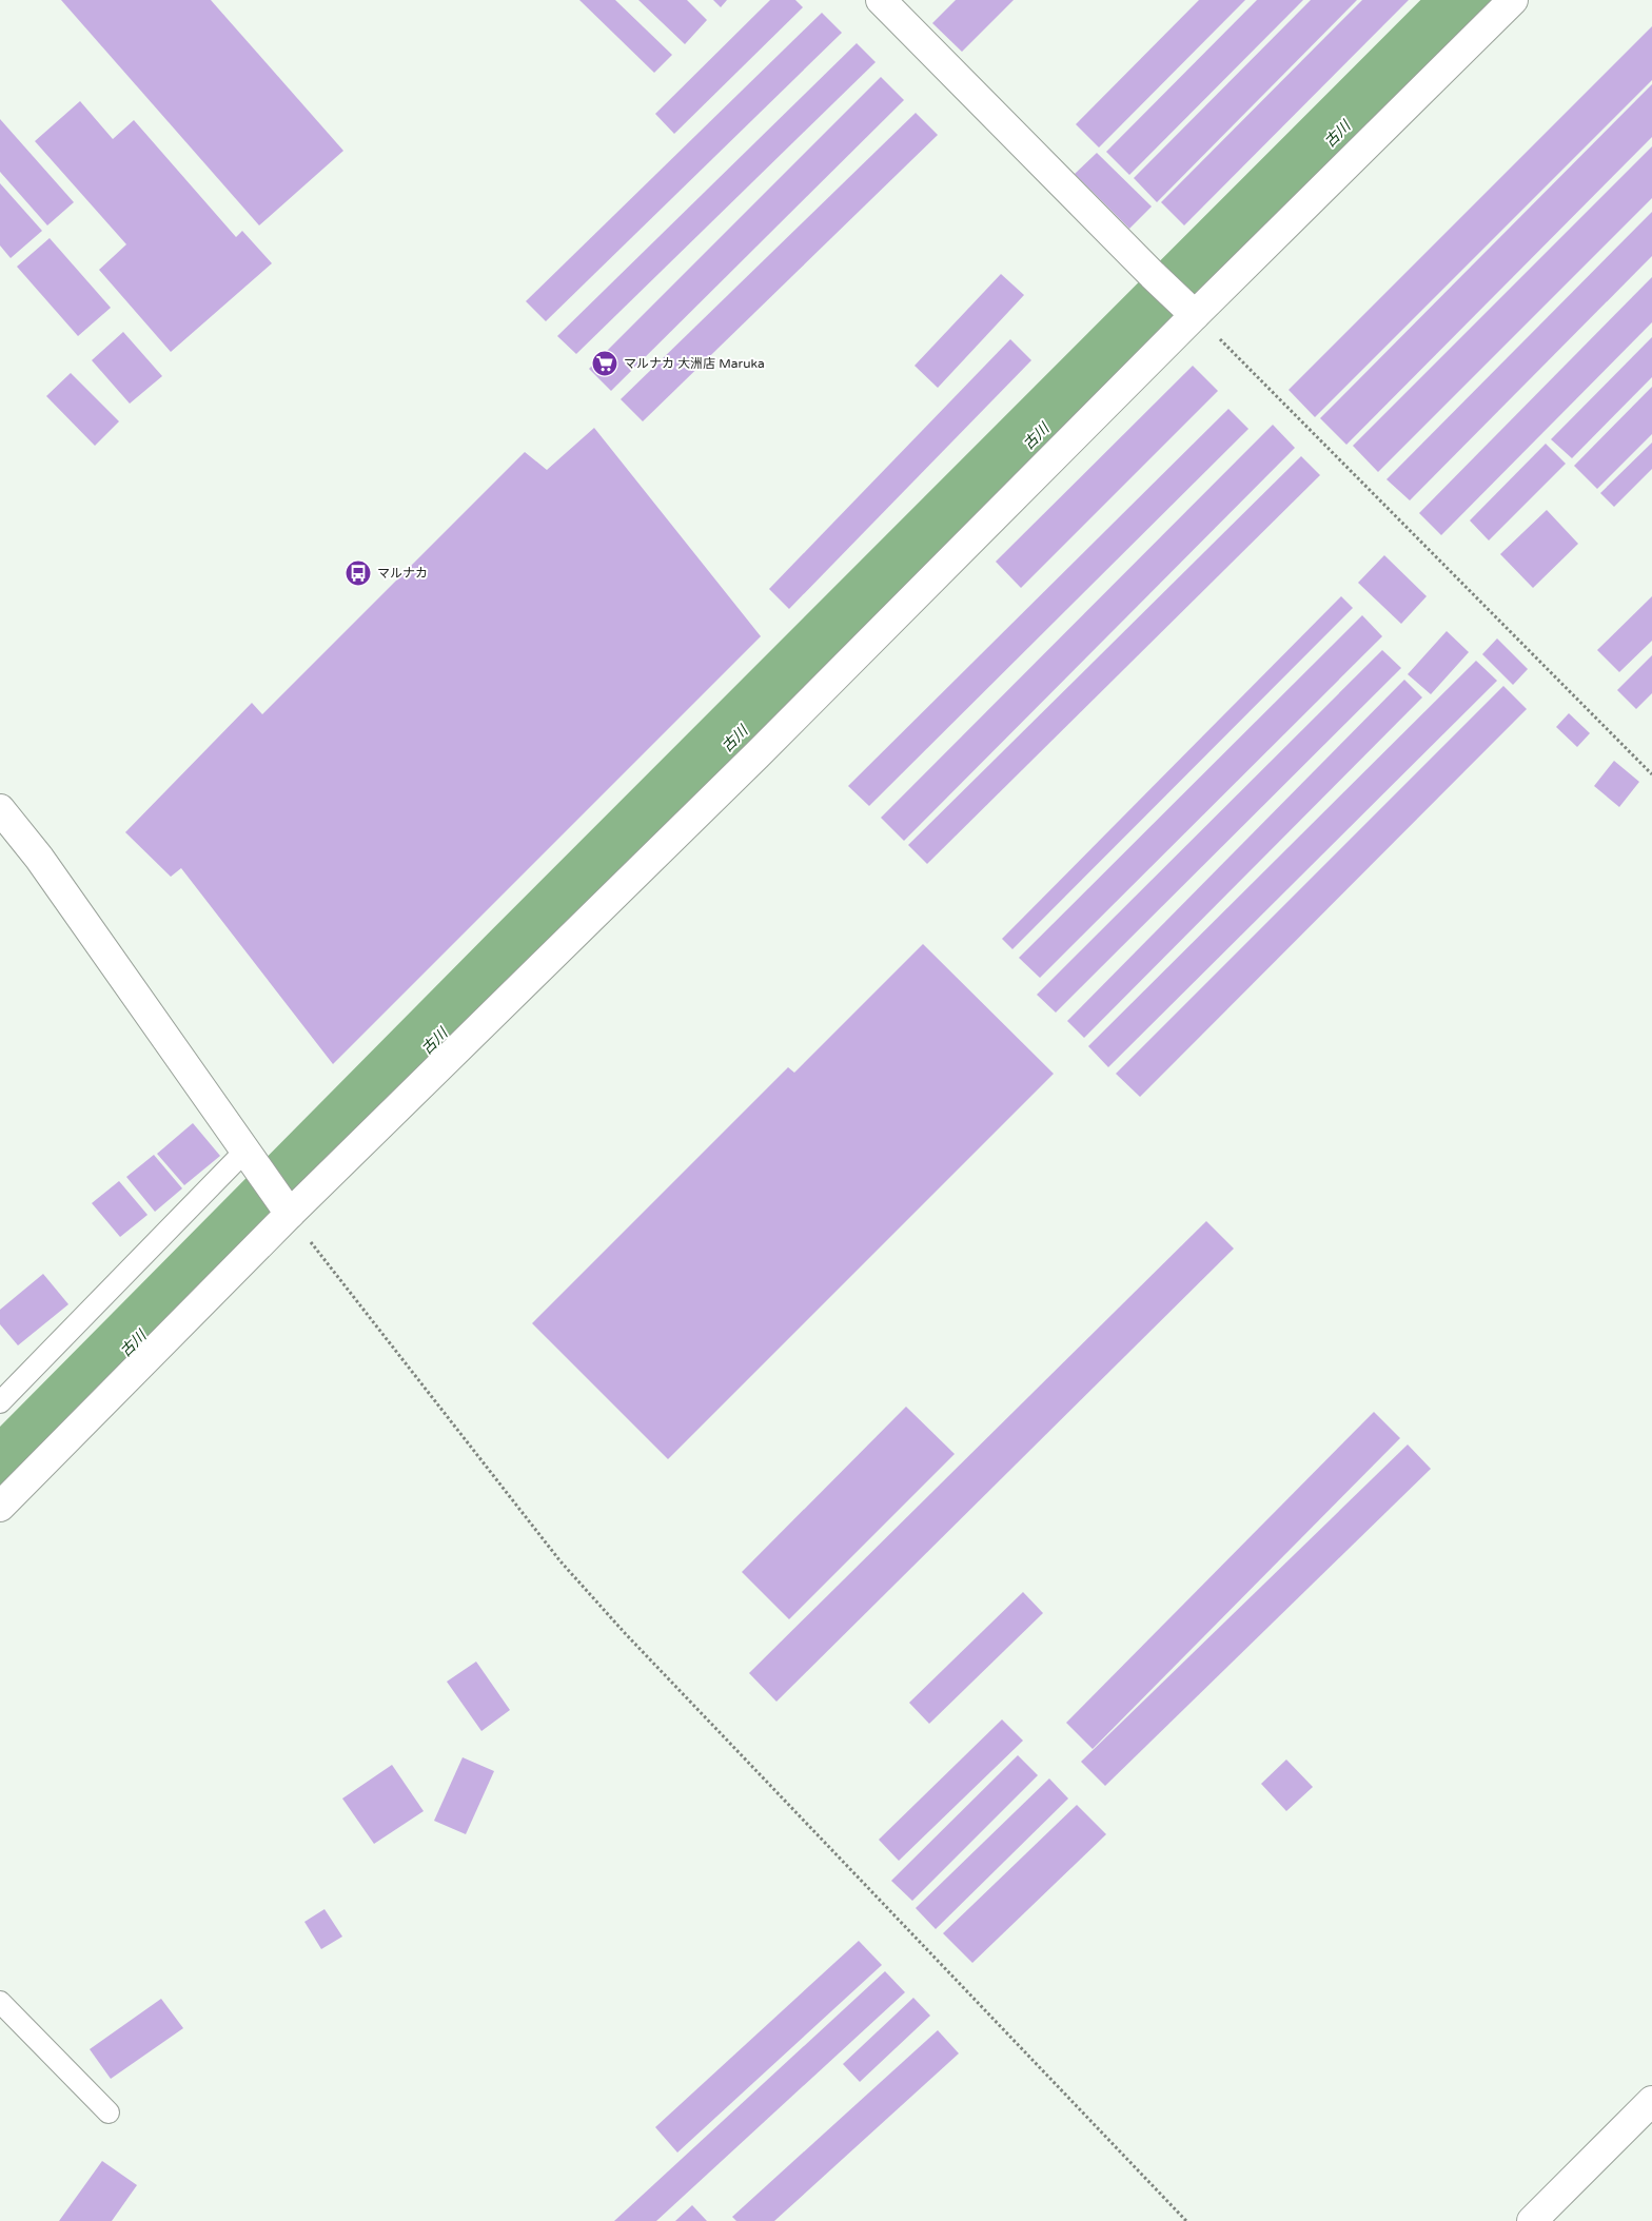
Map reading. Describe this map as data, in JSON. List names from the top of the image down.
{
  "water": ["古川"],
  "places": {
    "supermarket": ["マルナカ 大洲店 Maruka"],
    "bus stop": ["マルナカ"]
  }
}
